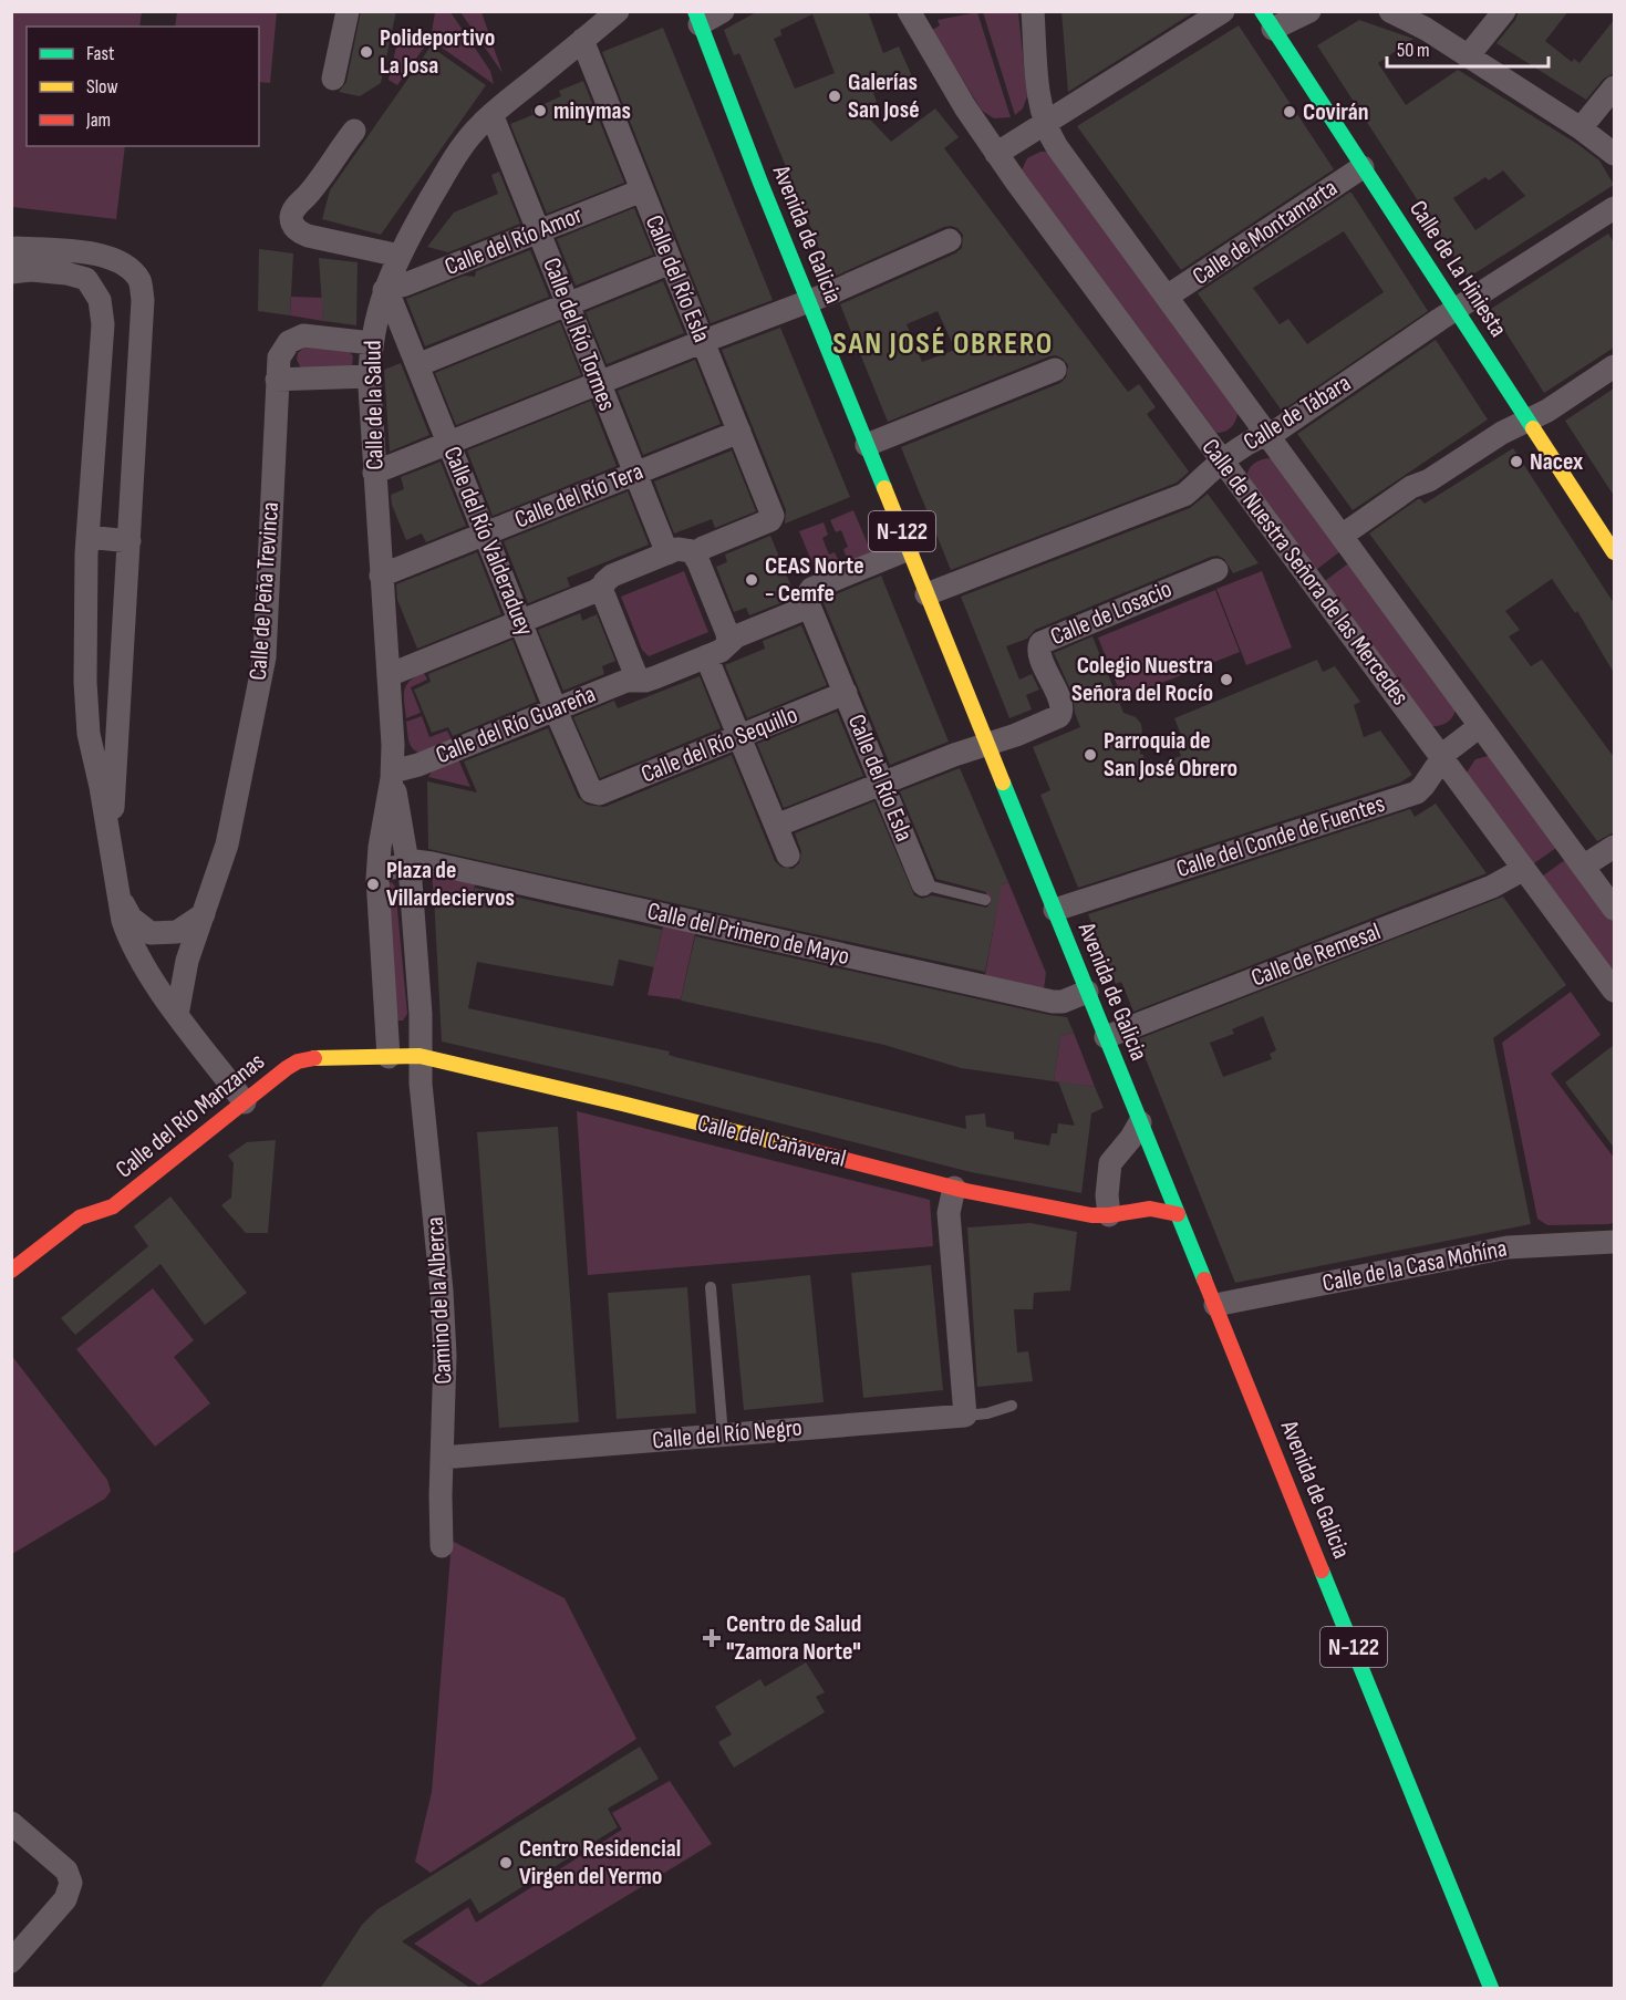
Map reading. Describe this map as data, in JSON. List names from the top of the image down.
{
  "streets": {
    "main road": [
      "Avenida de Galicia",
      "Calle de La Hiniesta",
      "N-122",
      "Calle del Río Manzanas",
      "Calle del Cañaveral"
    ],
    "street": [
      "Calle de Montamarta",
      "Calle del Río Amor",
      "Calle del Río Esla",
      "Calle del Río Tormes",
      "Calle de la Salud",
      "Calle de Tábara",
      "Calle del Río Tera",
      "Calle del Río Valderaduey",
      "Calle de Nuestra Señora de las Mercedes",
      "Calle de Peña Trevinca",
      "Calle de Losacio",
      "Calle del Río Guareña",
      "Calle del Río Sequillo",
      "Calle del Conde de Fuentes",
      "Calle del Primero de Mayo",
      "Calle de Remesal",
      "Calle de la Casa Mohína",
      "Camino de la Alberca",
      "Calle del Río Negro"
    ]
  },
  "crossings": [
    ["Calle de Montamarta", "Calle de La Hiniesta"],
    ["Calle de Montamarta", "Calle de Nuestra Señora de las Mercedes"],
    ["Avenida de Galicia", "Calle de Tábara"],
    ["Avenida de Galicia", "Calle de Losacio"],
    ["Avenida de Galicia", "Calle del Conde de Fuentes"],
    ["Avenida de Galicia", "Calle del Primero de Mayo"],
    ["Avenida de Galicia", "Calle de Remesal"],
    ["Avenida de Galicia", "Calle del Cañaveral"],
    ["Avenida de Galicia", "Calle de la Casa Mohína"],
    ["Calle del Río Amor", "Calle del Río Esla"],
    ["Calle del Río Amor", "Calle del Río Tormes"],
    ["Calle del Río Amor", "Calle de la Salud"],
    ["Calle del Río Amor", "Calle del Río Valderaduey"],
    ["Calle de La Hiniesta", "Calle de Tábara"],
    ["Calle del Río Esla", "Calle del Río Tormes"],
    ["Calle del Río Esla", "Calle de la Salud"],
    ["Calle del Río Esla", "Calle del Río Tera"],
    ["Calle del Río Esla", "Calle del Río Guareña"],
    ["Calle del Río Esla", "Calle del Río Sequillo"],
    ["Calle del Río Tormes", "Calle de la Salud"],
    ["Calle del Río Tormes", "Calle del Río Tera"],
    ["Calle del Río Tormes", "Calle del Río Guareña"],
    ["Calle de la Salud", "Calle del Río Tera"],
    ["Calle de la Salud", "Calle del Río Valderaduey"],
    ["Calle de la Salud", "Calle de Peña Trevinca"],
    ["Calle de la Salud", "Calle del Río Guareña"],
    ["Calle de Tábara", "Calle de Nuestra Señora de las Mercedes"],
    ["Calle del Río Tera", "Calle del Río Valderaduey"],
    ["Calle del Río Valderaduey", "Calle del Río Guareña"],
    ["Calle del Río Valderaduey", "Calle del Río Sequillo"],
    ["Calle de Nuestra Señora de las Mercedes", "Calle del Conde de Fuentes"],
    ["Calle de Nuestra Señora de las Mercedes", "Calle de Remesal"],
    ["Calle del Río Manzanas", "Calle del Cañaveral"],
    ["Calle del Río Manzanas", "Camino de la Alberca"],
    ["Calle del Cañaveral", "Camino de la Alberca"],
    ["Camino de la Alberca", "Calle del Río Negro"]
  ],
  "districts": ["SAN JOSÉ OBRERO"],
  "places": {
    "other": [
      "Polideportivo La Josa",
      "Galerías San José",
      "minymas",
      "Covirán",
      "Nacex",
      "CEAS Norte - Cemfe",
      "Colegio Nuestra Señora del Rocío",
      "Parroquia de San José Obrero",
      "Plaza de Villardeciervos",
      "Centro Residencial Virgen del Yermo"
    ],
    "health": ["Centro de Salud \"Zamora Norte\""]
  },
  "legend": ["Fast", "Slow", "Jam"],
  "scale_bar": "50 m"
}
